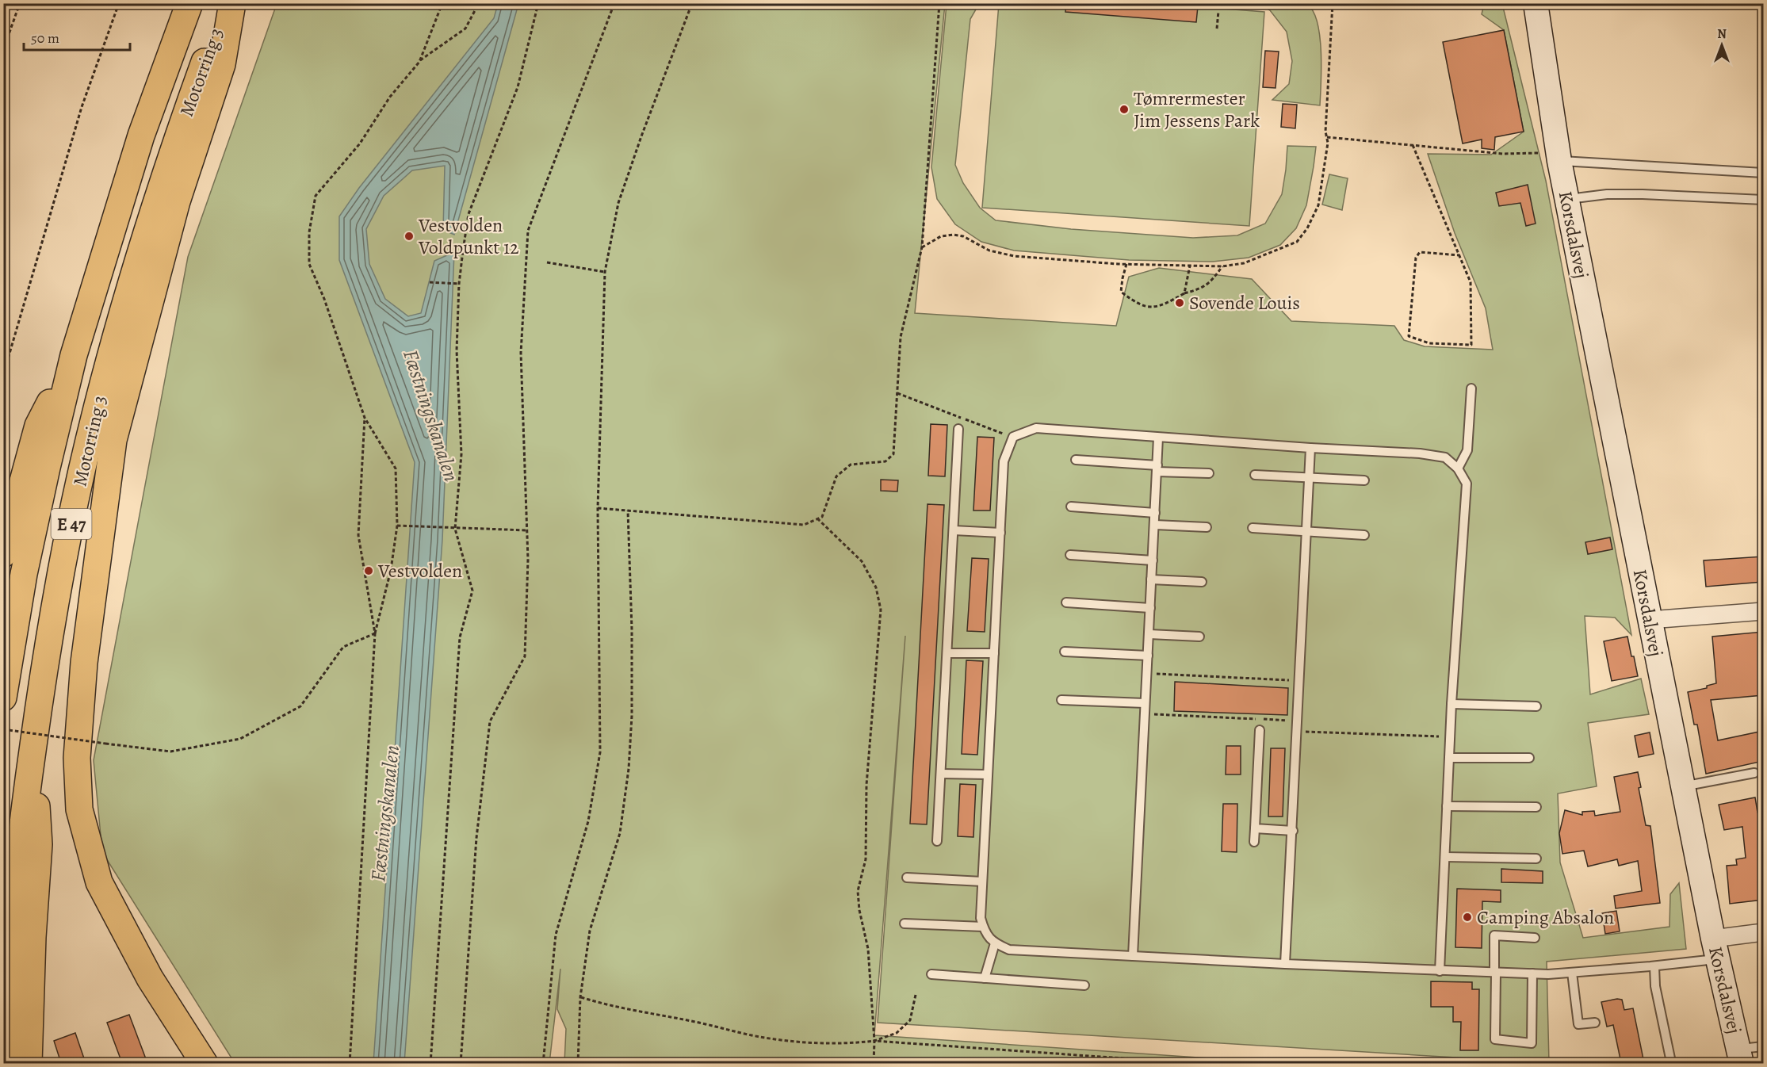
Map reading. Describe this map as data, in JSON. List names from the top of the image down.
{
  "streets": {
    "highway": ["Motorring 3", "E 47"],
    "street": ["Korsdalsvej"]
  },
  "water": ["Fæstningskanalen"],
  "places": [
    "Tømrermester Jim Jessens Park",
    "Vestvolden Voldpunkt 12",
    "Sovende Louis",
    "Vestvolden",
    "Camping Absalon"
  ],
  "scale_bar": "50 m",
  "north": "top"
}
